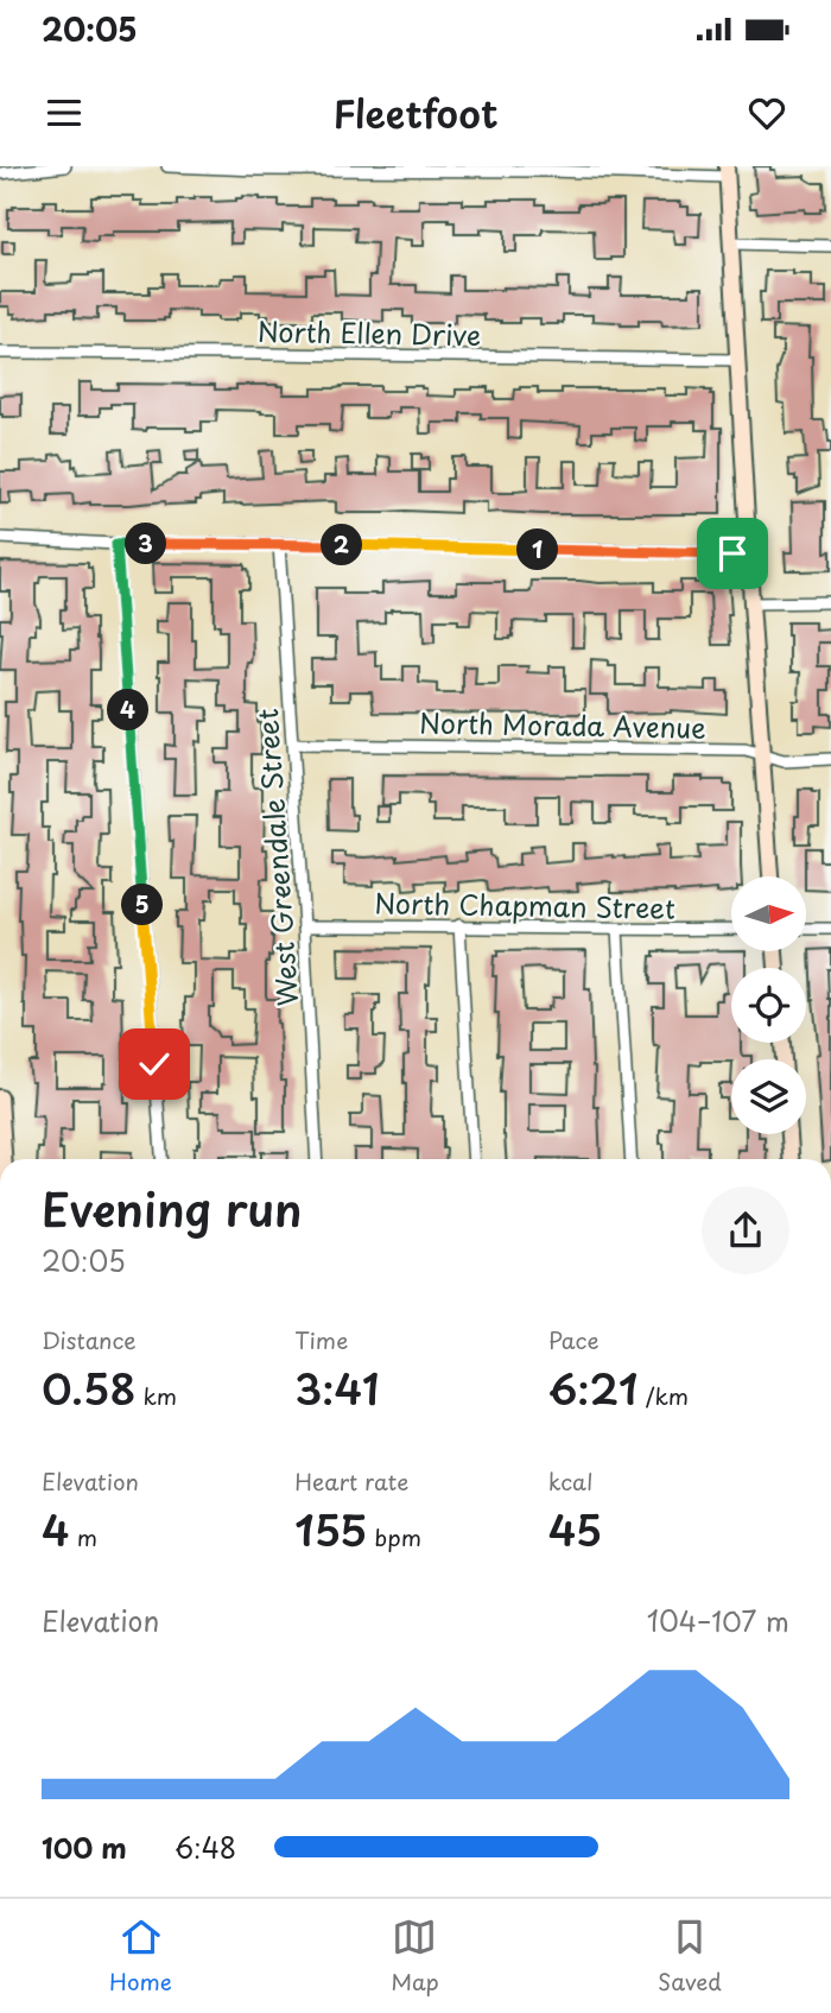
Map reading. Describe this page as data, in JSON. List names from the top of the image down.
{
  "streets": {
    "street": [
      "North Ellen Drive",
      "North Morada Avenue",
      "West Greendale Street",
      "North Chapman Street"
    ]
  },
  "crossings": [
    ["North Morada Avenue", "West Greendale Street"],
    ["West Greendale Street", "North Chapman Street"]
  ],
  "north": "right",
  "page": {
    "status": "20:05",
    "header": "Fleetfoot",
    "pins": [
      "3",
      "2",
      "1",
      "4",
      "5"
    ],
    "heading": ["Evening run", "20:05"],
    "stats": [
      ["Distance", "0.58 km"],
      ["Time", "3:41"],
      ["Pace", "6:21 /km"],
      ["Elevation", "4 m"],
      ["Heart rate", "155 bpm"],
      ["kcal", "45"]
    ],
    "chart": ["Elevation", "104–107 m"],
    "list": [
      {
        "name": "100 m",
        "note": "6:48"
      }
    ],
    "tabs": ["Home", "Map", "Saved"]
  }
}
